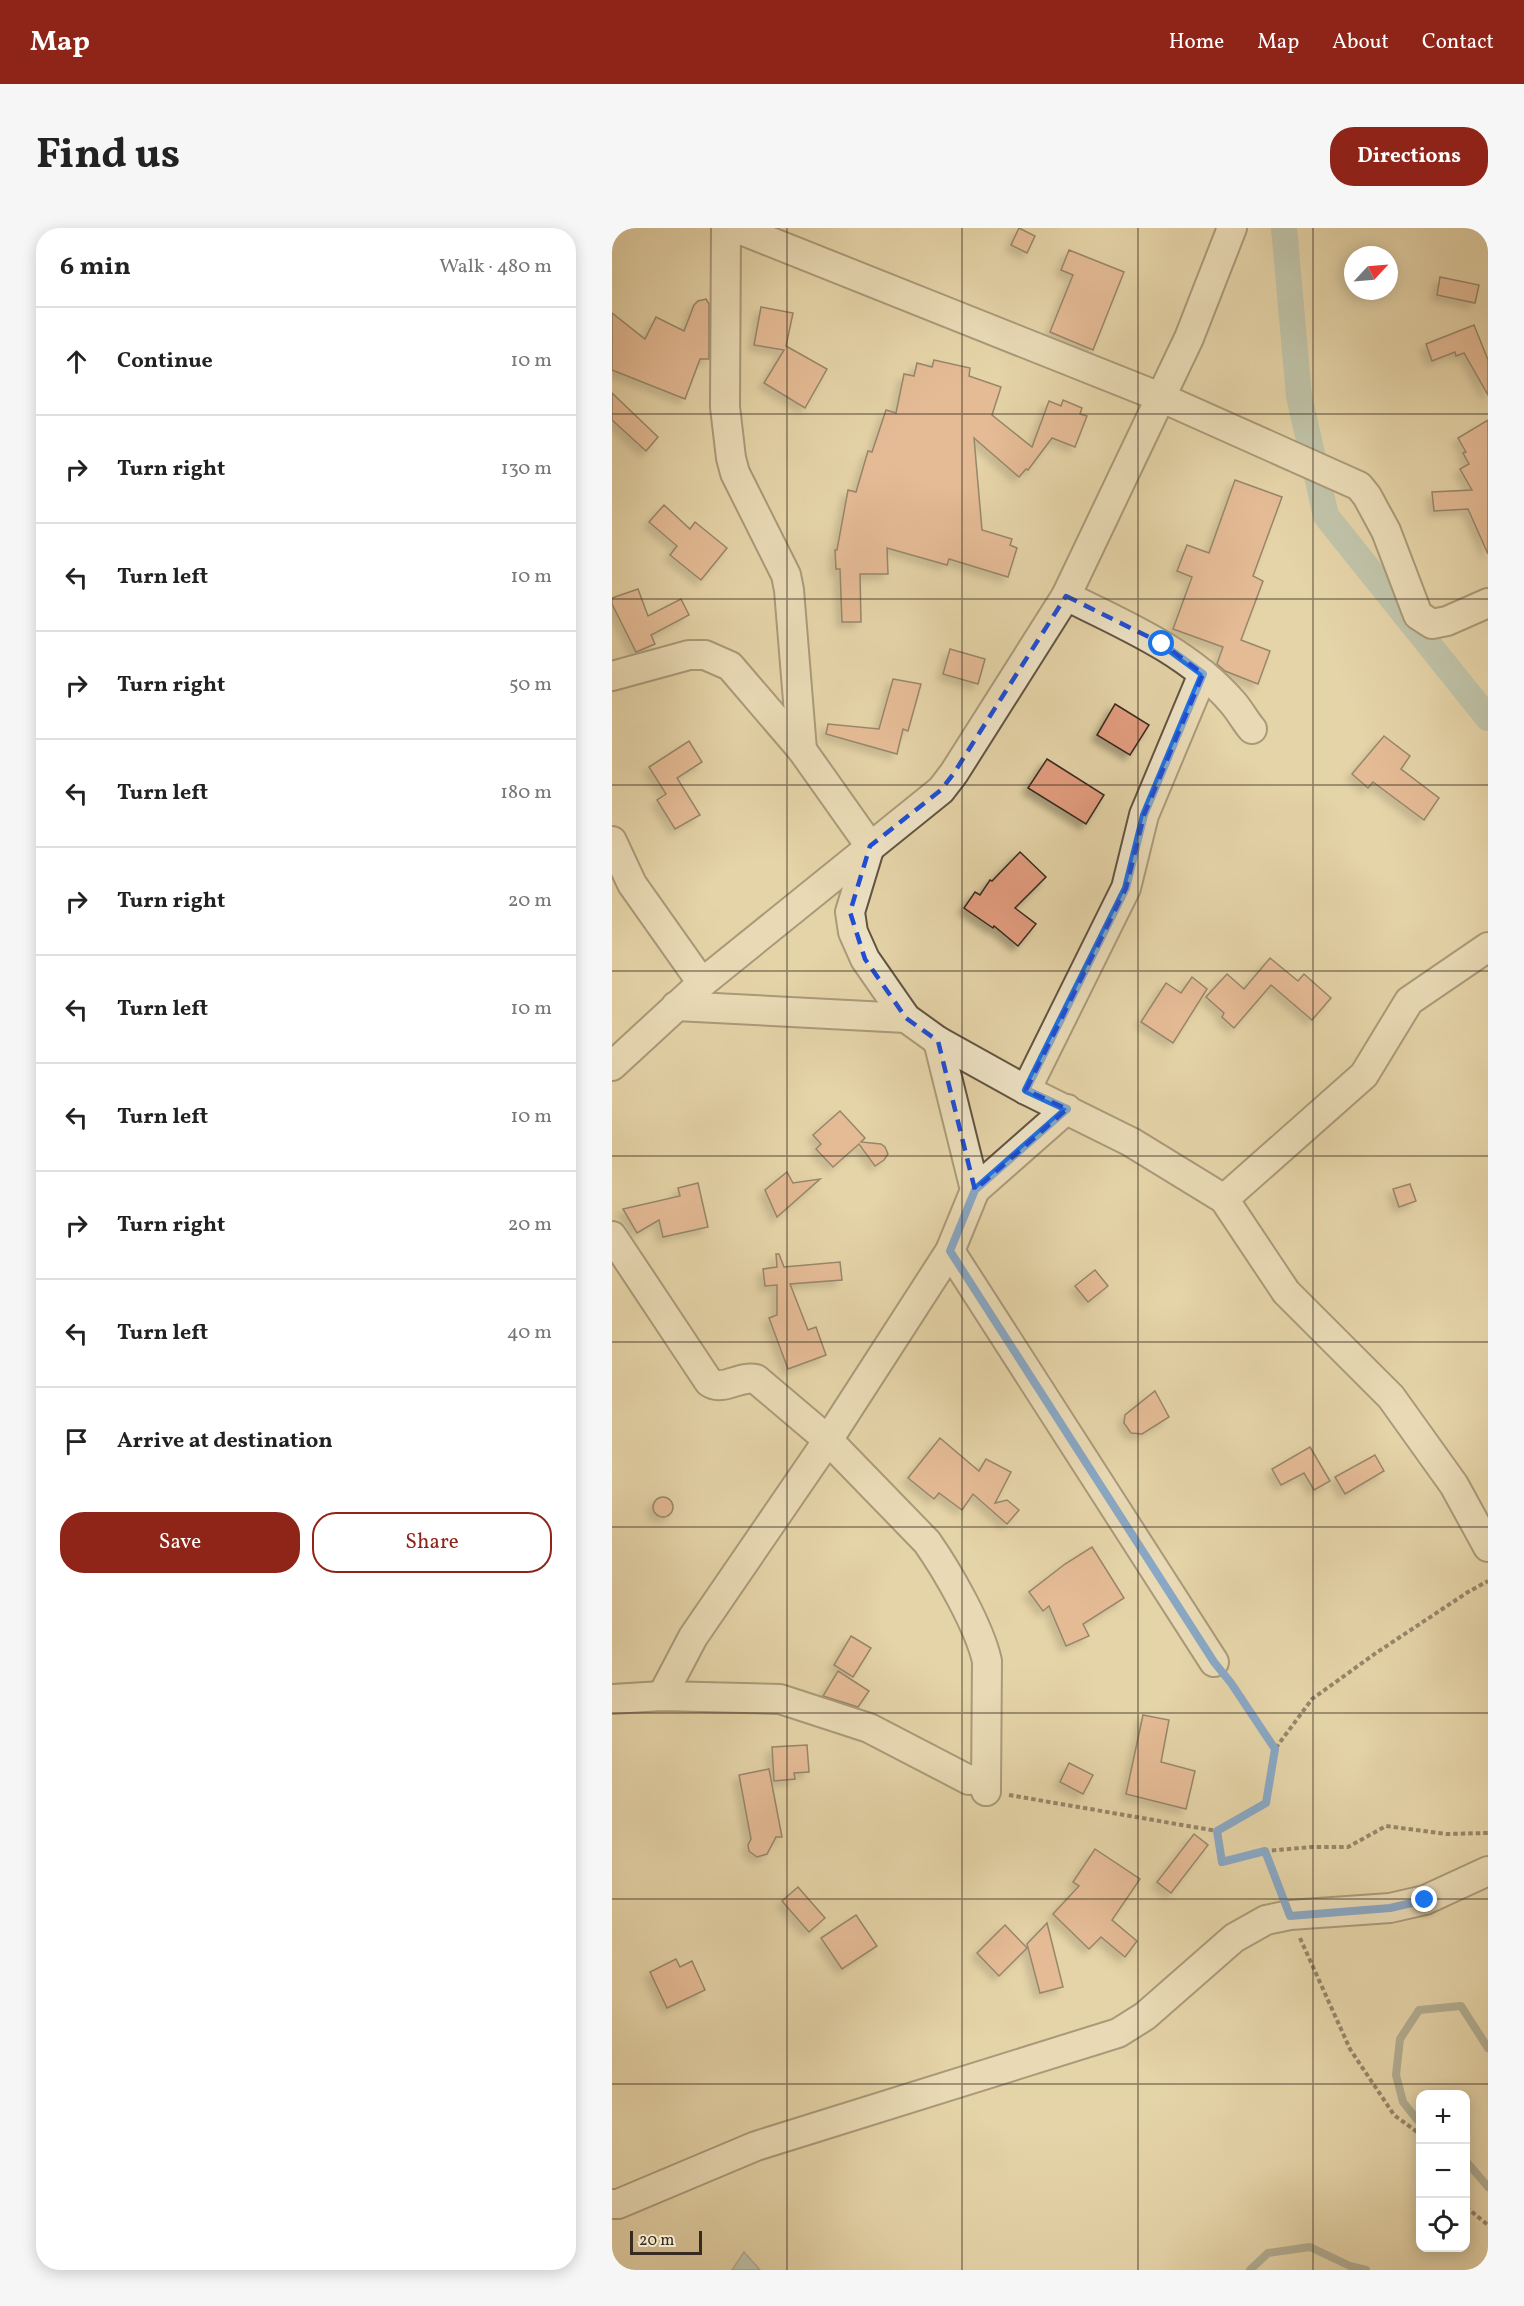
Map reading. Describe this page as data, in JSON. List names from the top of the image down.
{
  "scale_bar": "20 m",
  "north": "top right",
  "page": {
    "header": "Map",
    "nav": [
      "Home",
      "Map",
      "About",
      "Contact"
    ],
    "title": "Find us",
    "buttons": [
      "Directions",
      ["Save", "Share"]
    ],
    "heading": ["6 min", "Walk · 480 m"],
    "list": [
      ["Continue", "10 m"],
      ["Turn right", "130 m"],
      ["Turn left", "10 m"],
      ["Turn right", "50 m"],
      ["Turn left", "180 m"],
      ["Turn right", "20 m"],
      ["Turn left", "10 m"],
      ["Turn left", "10 m"],
      ["Turn right", "20 m"],
      ["Turn left", "40 m"],
      "Arrive at destination"
    ],
    "map_buttons": ["+", "−"],
    "scale": "20 m"
  }
}
